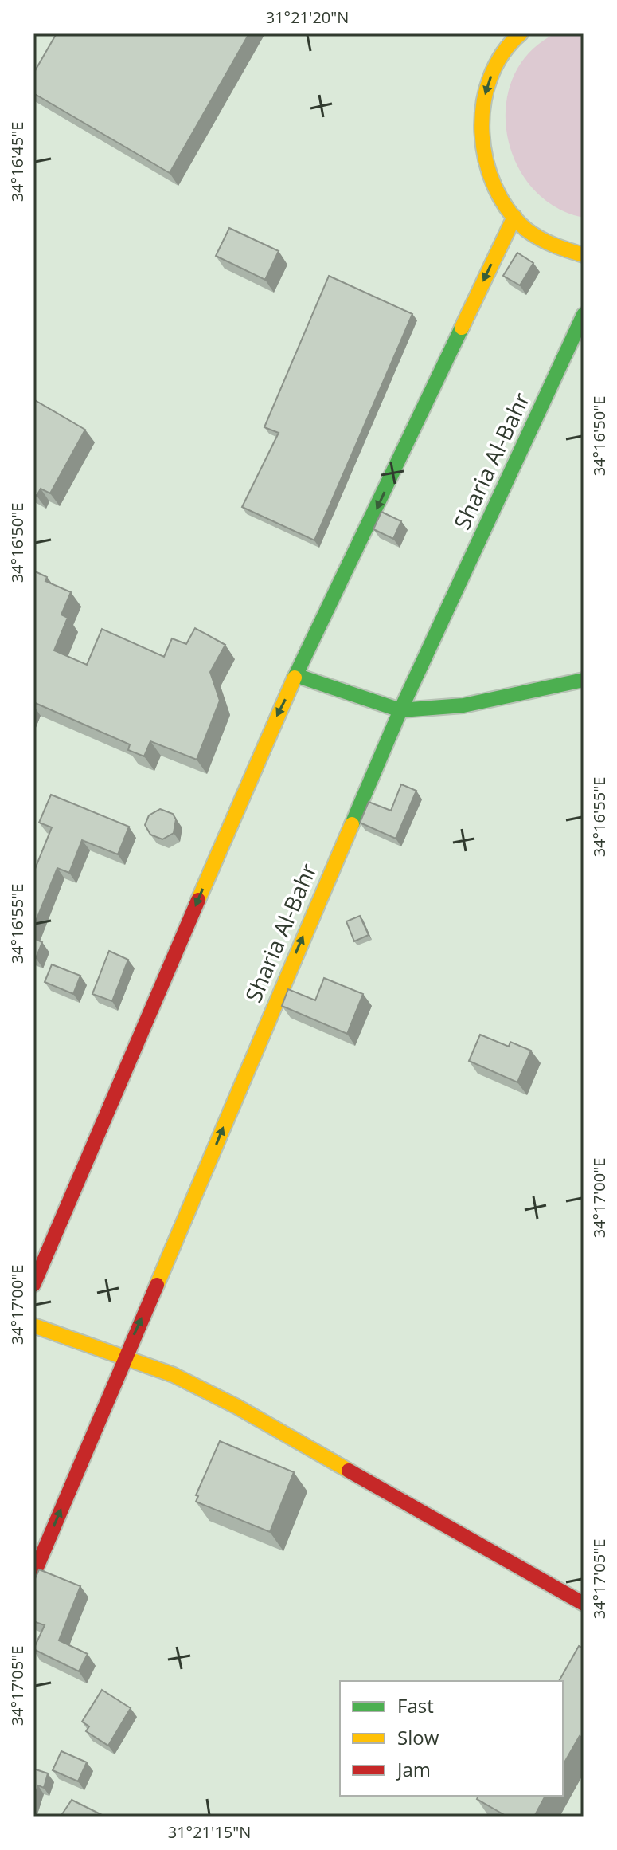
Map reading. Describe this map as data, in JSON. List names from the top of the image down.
{
  "streets": {
    "main road": ["Sharia Al-Bahr"]
  },
  "legend": ["Fast", "Slow", "Jam"],
  "coordinates": [
    "31°21'20\"N",
    "34°16'45\"E",
    "34°16'50\"E",
    "34°16'55\"E",
    "34°17'00\"E",
    "34°17'05\"E",
    "31°21'15\"N"
  ]
}
